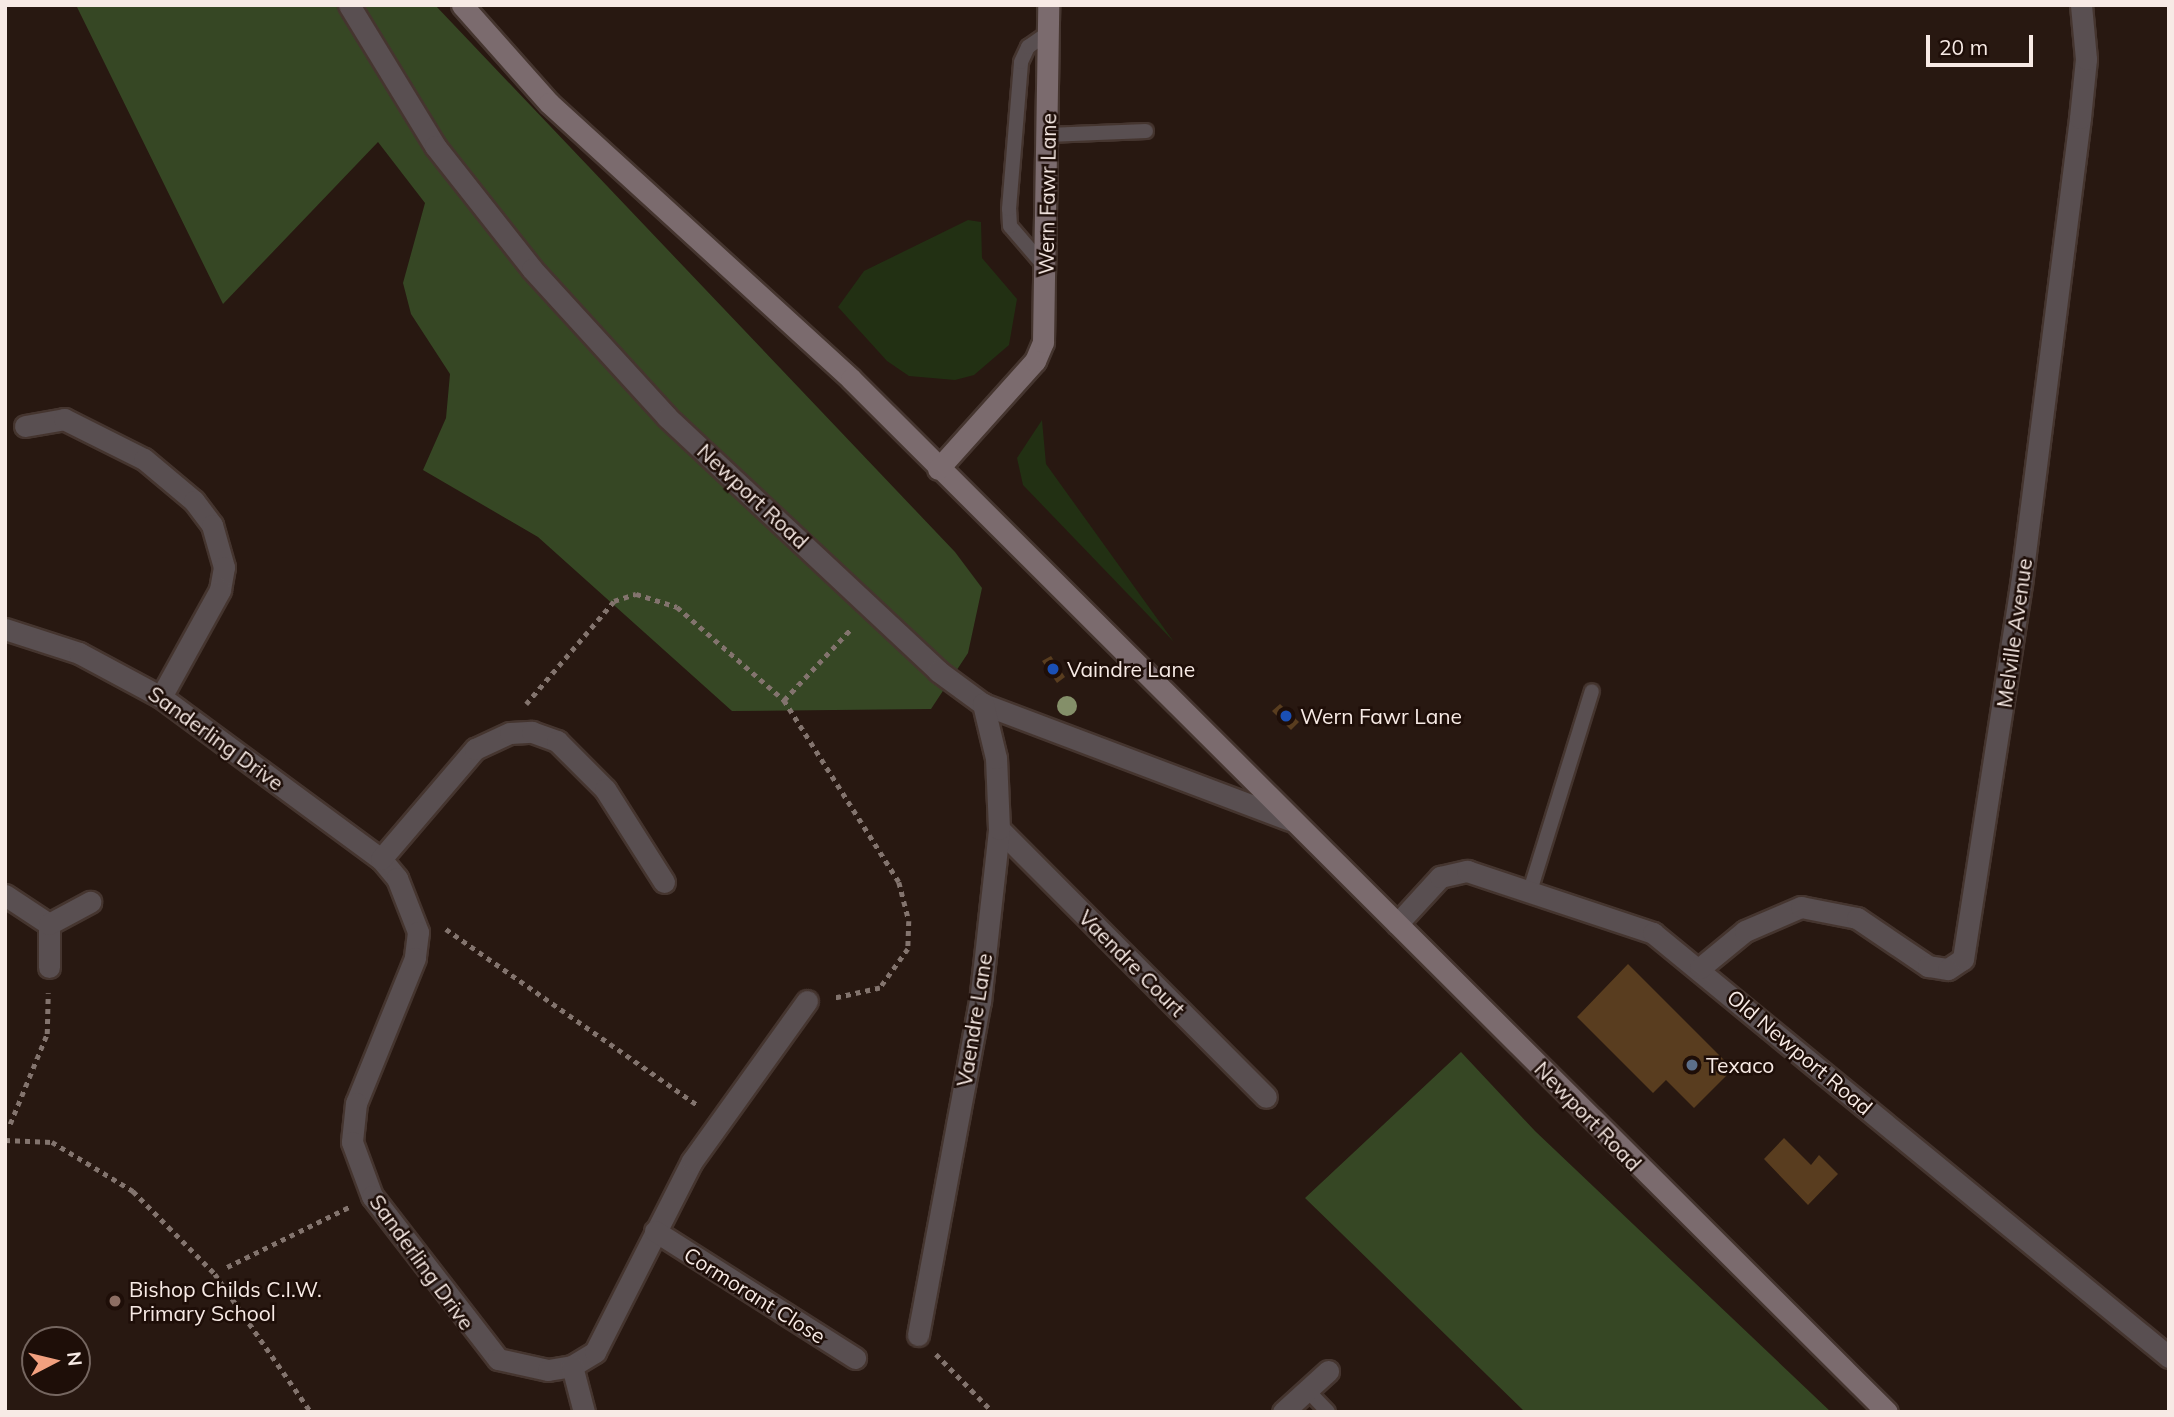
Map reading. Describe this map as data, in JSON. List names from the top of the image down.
{
  "streets": {
    "main road": ["Wern Fawr Lane", "Newport Road"],
    "street": [
      "Melville Avenue",
      "Sanderling Drive",
      "Vaendre Court",
      "Vaendre Lane",
      "Old Newport Road",
      "Cormorant Close"
    ]
  },
  "crossings": [
    ["Wern Fawr Lane", "Newport Road"],
    ["Newport Road", "Vaendre Lane"],
    ["Newport Road", "Old Newport Road"],
    ["Melville Avenue", "Old Newport Road"],
    ["Vaendre Court", "Vaendre Lane"]
  ],
  "places": [
    "Vaindre Lane",
    "Wern Fawr Lane",
    "Texaco",
    "Bishop Childs C.I.W. Primary School"
  ],
  "scale_bar": "20 m",
  "north": "right"
}
